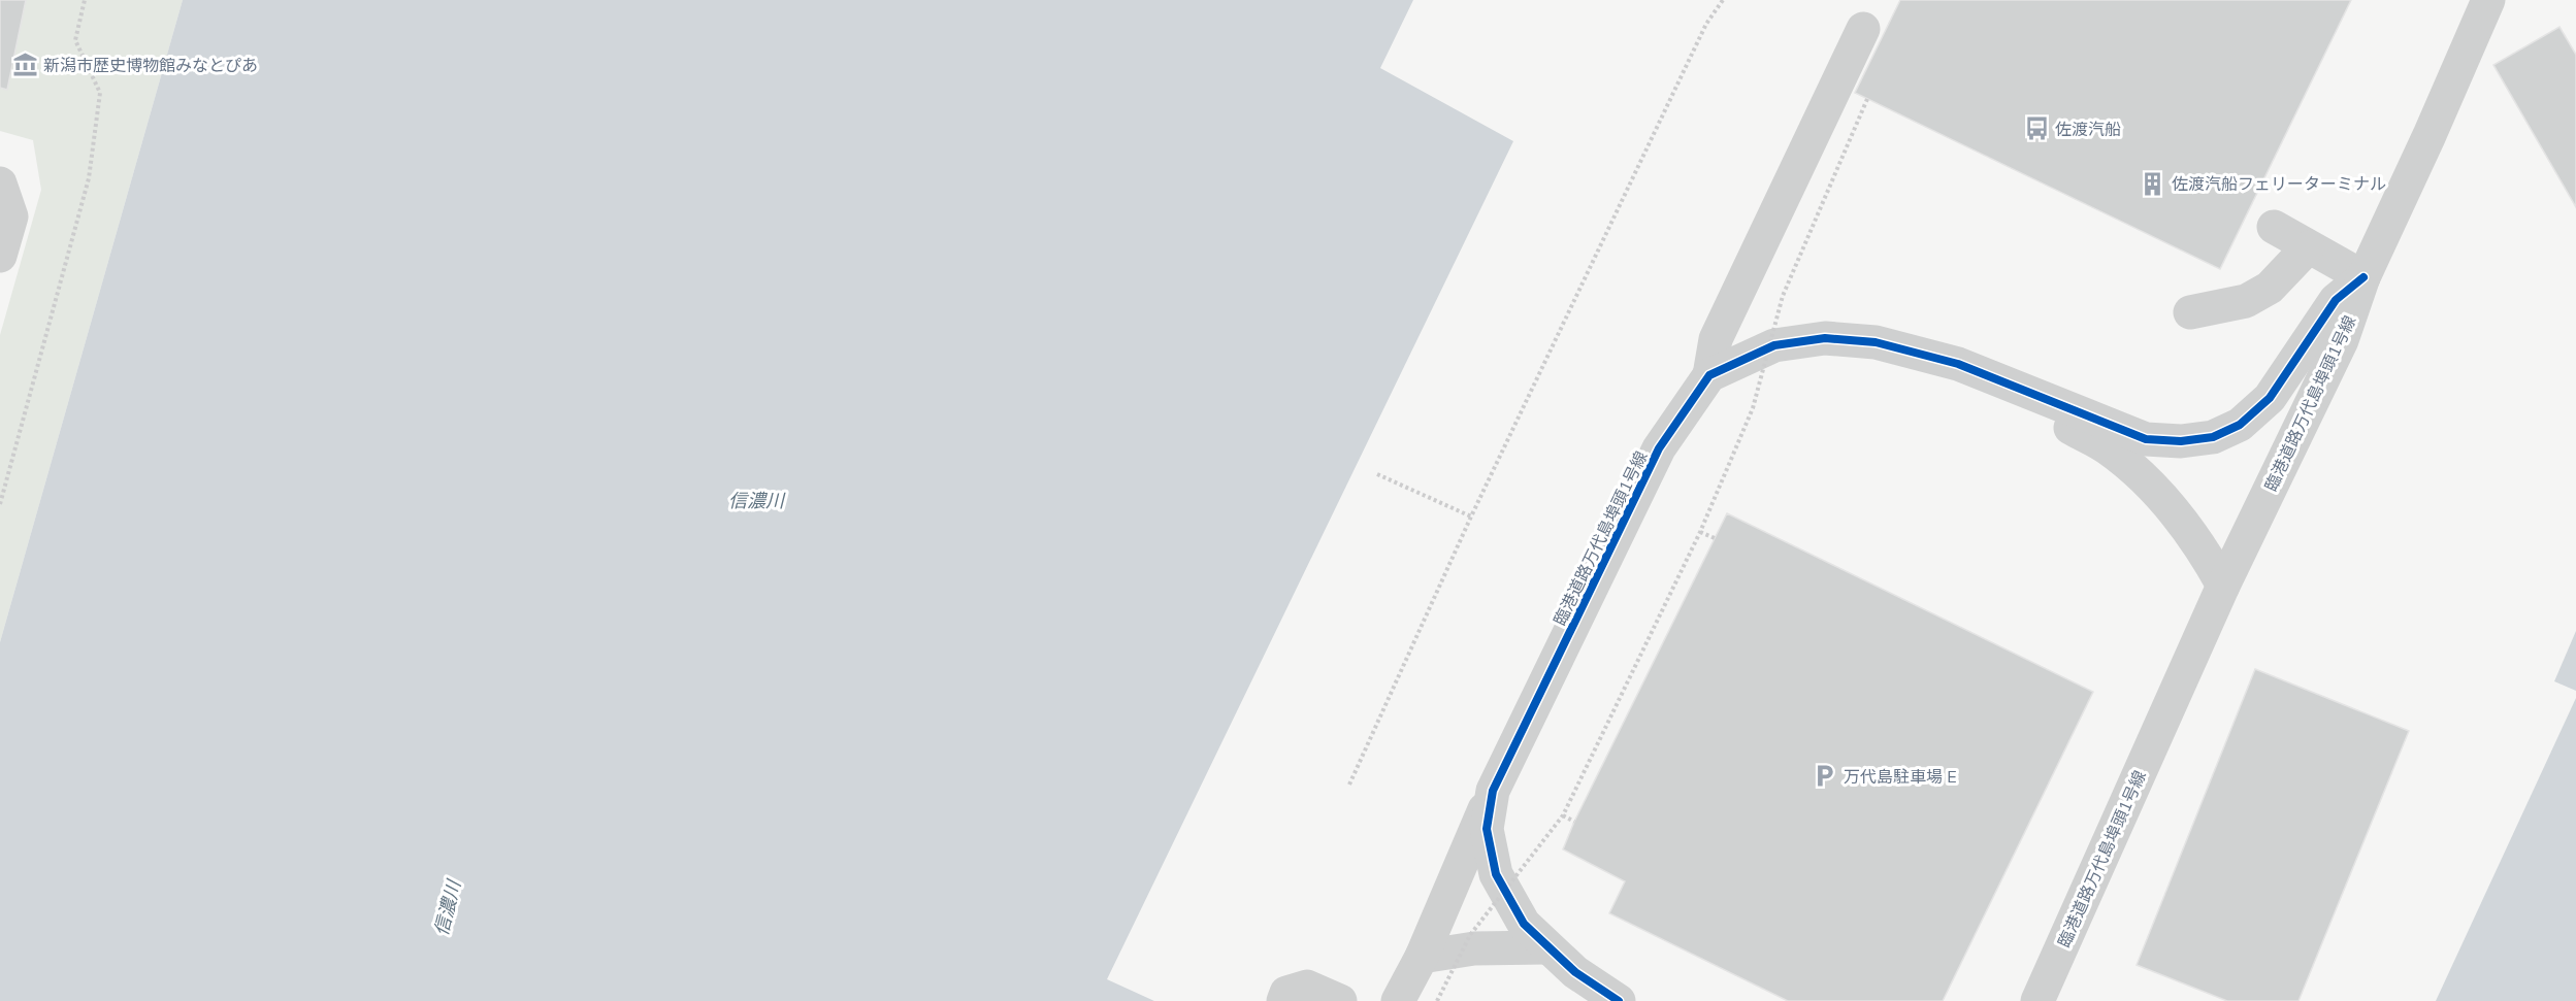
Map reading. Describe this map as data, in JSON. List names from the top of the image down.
{
  "streets": {
    "street": ["臨港道路万代島埠頭1号線"]
  },
  "water": ["信濃川"],
  "places": {
    "museum": ["新潟市歴史博物館みなとぴあ"],
    "bus stop": ["佐渡汽船"],
    "building": ["佐渡汽船フェリーターミナル"],
    "parking": ["万代島駐車場 E"]
  }
}
